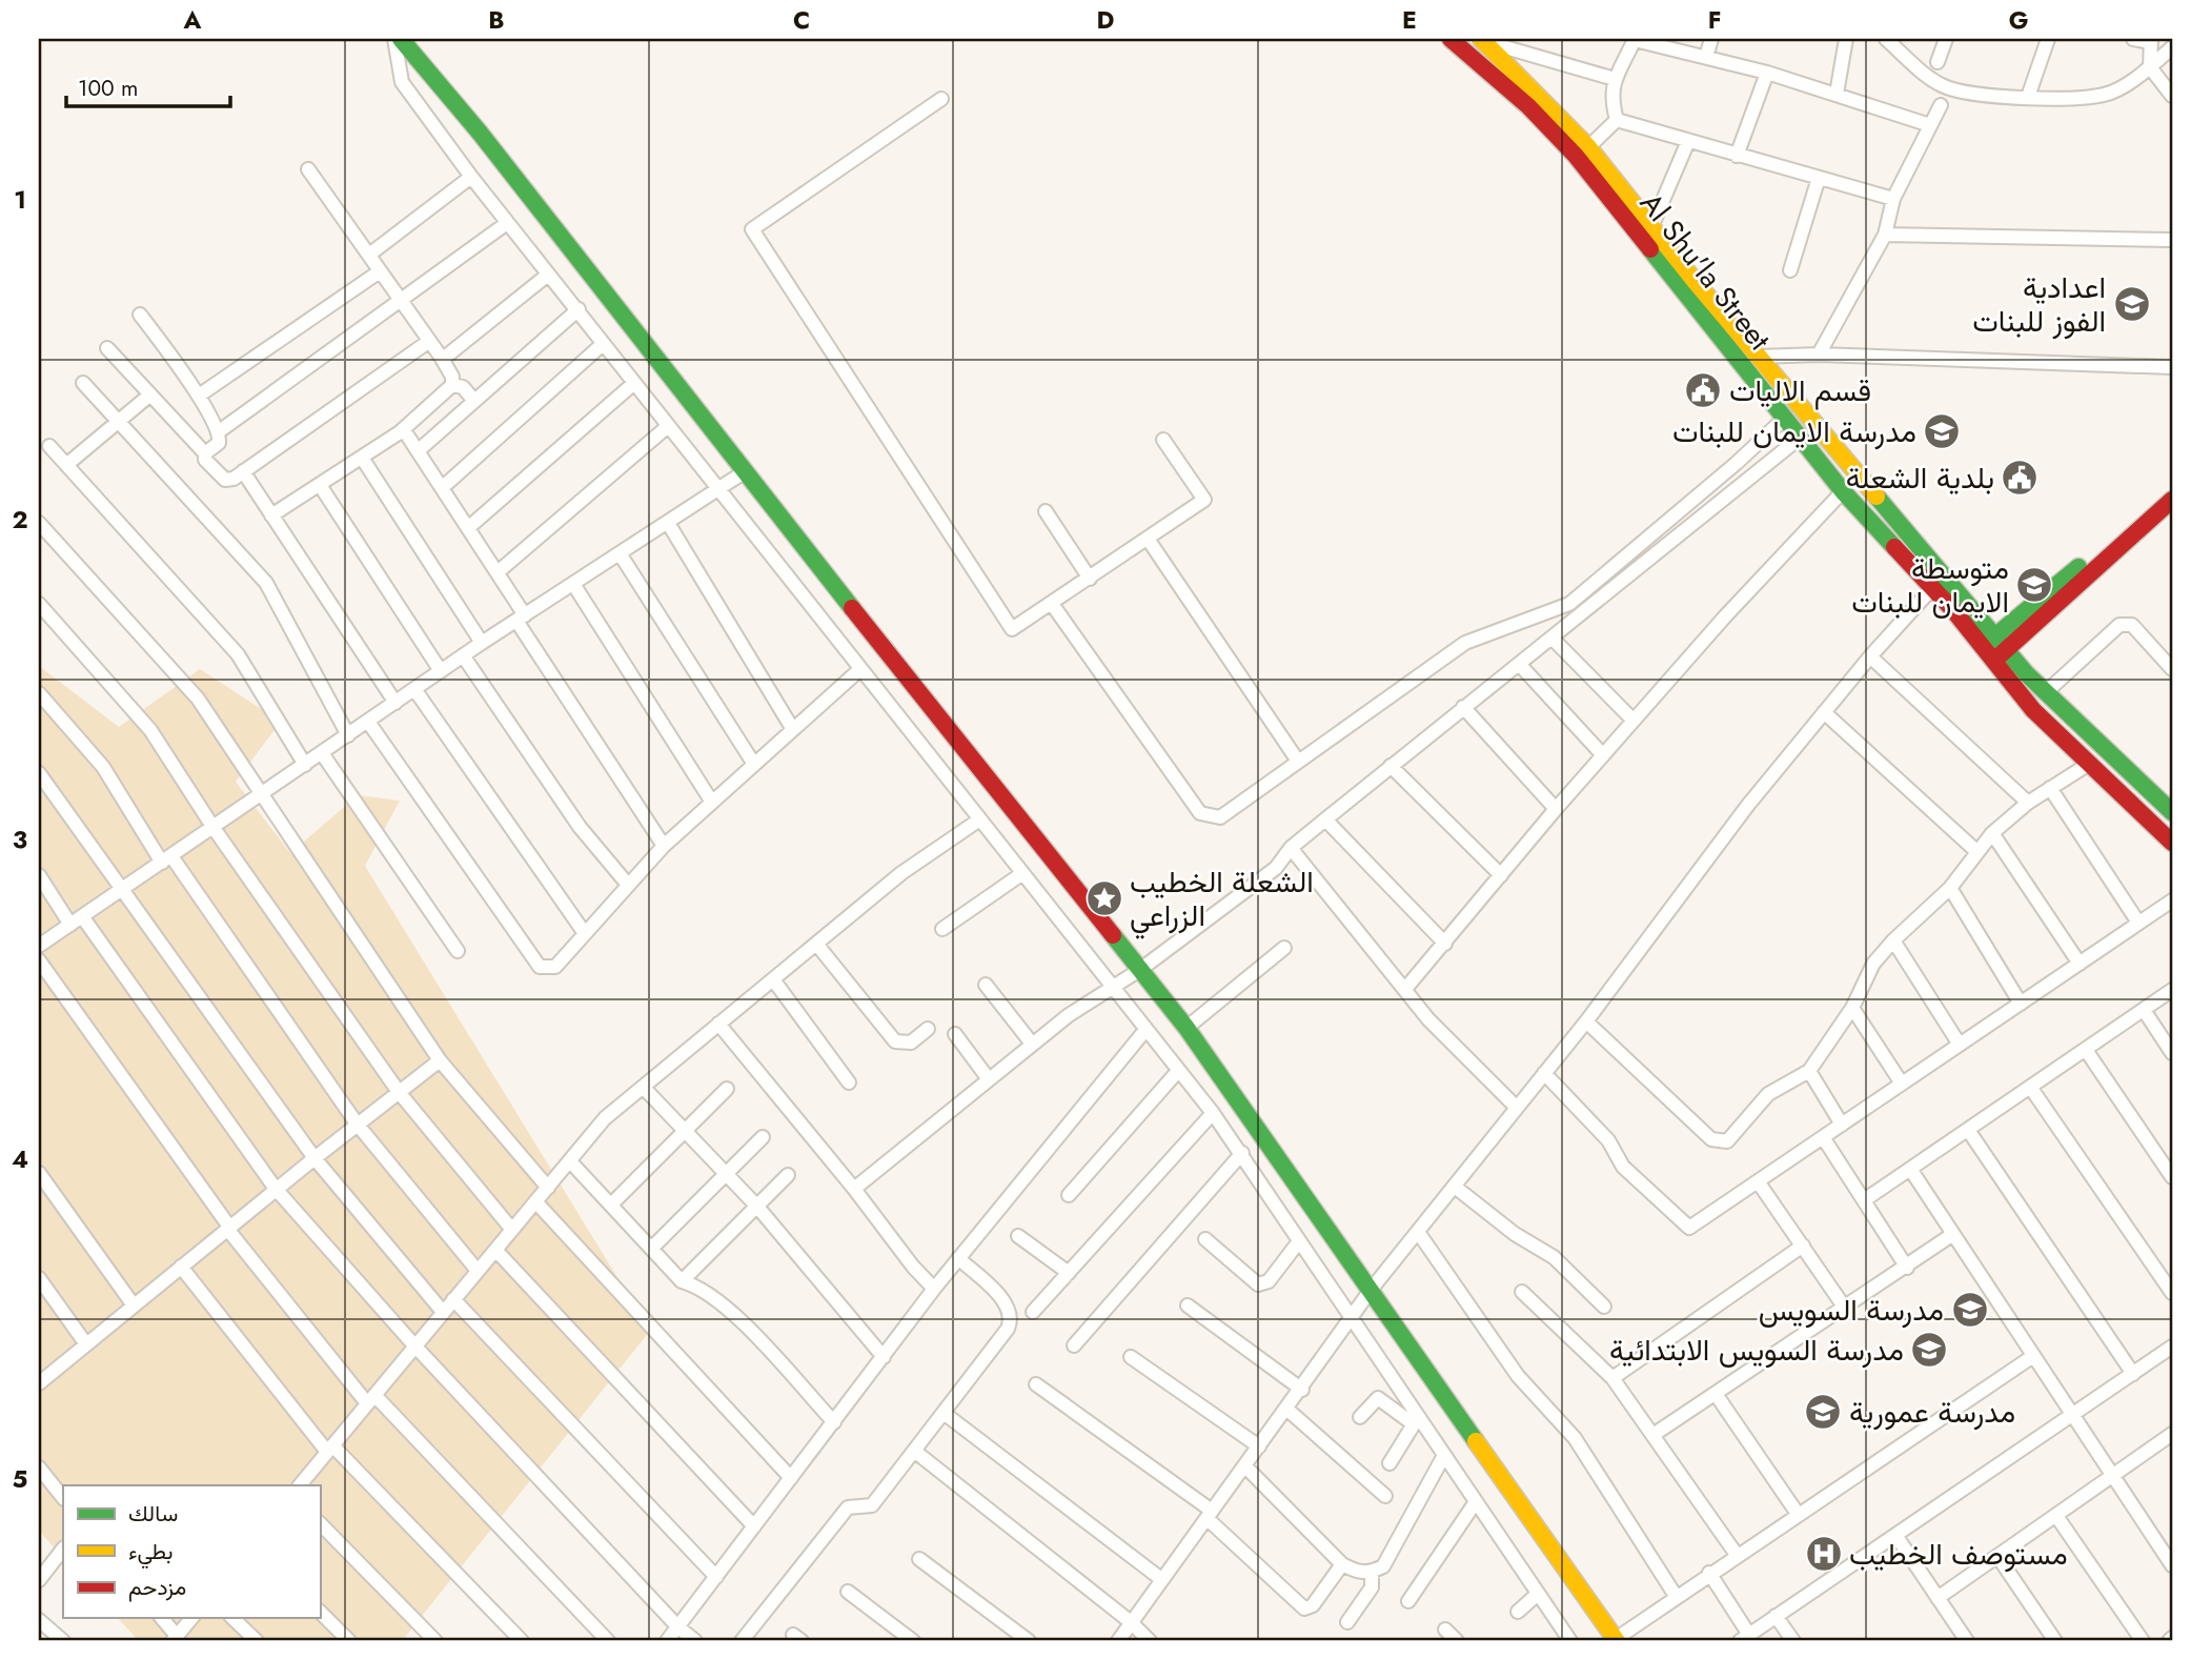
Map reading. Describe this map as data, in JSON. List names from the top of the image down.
{
  "streets": {
    "street": ["Al Shu'la Street"]
  },
  "places": {
    "school or university": [
      "اعدادية الفوز للبنات",
      "مدرسة الايمان للبنات",
      "متوسطة الايمان للبنات",
      "مدرسة السويس",
      "مدرسة السويس الابتدائية",
      "مدرسة عمورية"
    ],
    "public building": ["قسم الاليات", "بلدية الشعلة"],
    "place": ["الشعلة الخطيب الزراعي"],
    "hospital": ["مستوصف الخطيب"]
  },
  "legend": ["سالك", "بطيء", "مزدحم"],
  "scale_bar": "100 m",
  "grid": {
    "columns": [
      "A",
      "B",
      "C",
      "D",
      "E",
      "F",
      "G"
    ],
    "rows": [
      "1",
      "2",
      "3",
      "4",
      "5"
    ]
  }
}
